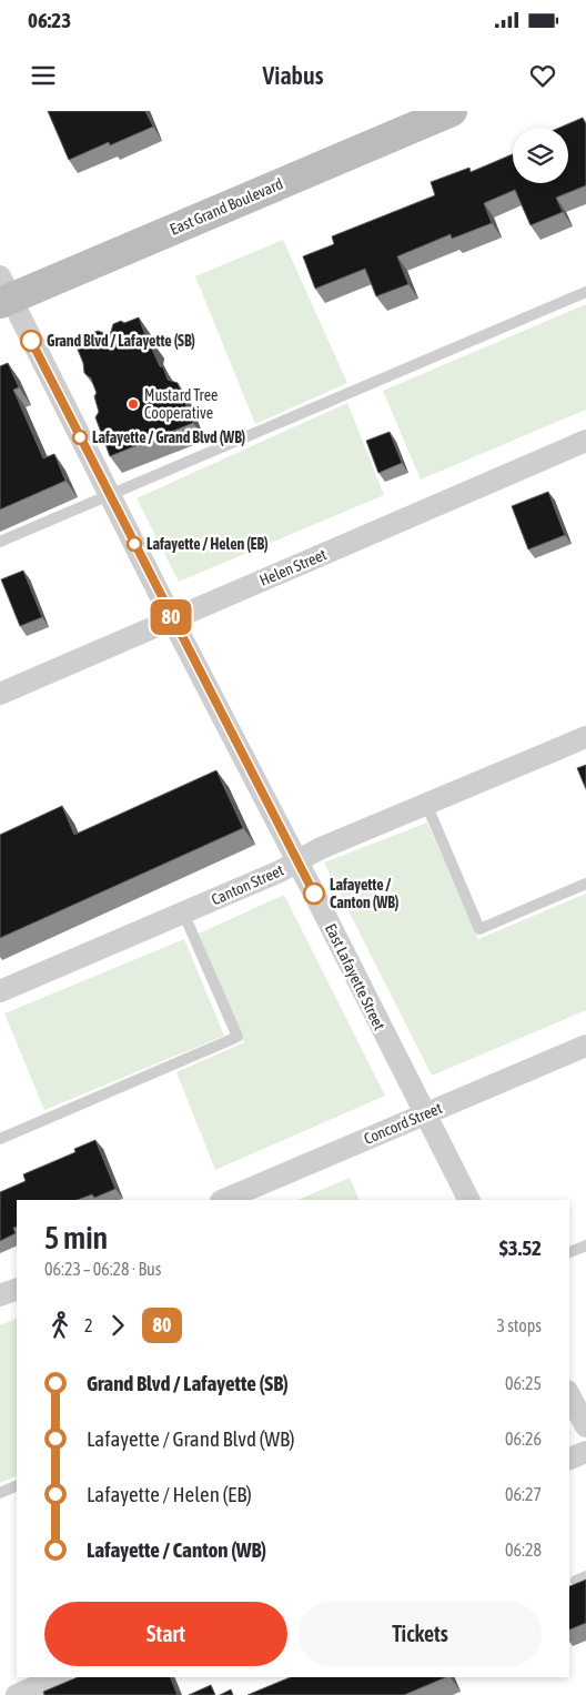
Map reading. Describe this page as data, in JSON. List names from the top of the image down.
{
  "streets": {
    "main road": ["East Grand Boulevard"],
    "street": [
      "Helen Street",
      "Canton Street",
      "East Lafayette Street",
      "Concord Street"
    ]
  },
  "crossings": [
    ["East Grand Boulevard", "East Lafayette Street"],
    ["Helen Street", "East Lafayette Street"],
    ["Canton Street", "East Lafayette Street"],
    ["East Lafayette Street", "Concord Street"]
  ],
  "places": [
    "Grand Blvd / Lafayette (SB)",
    "Mustard Tree Cooperative",
    "Lafayette / Grand Blvd (WB)",
    "Lafayette / Helen (EB)",
    "Lafayette / Canton (WB)"
  ],
  "lines": ["bus line 80"],
  "page": {
    "status": "06:23",
    "header": "Viabus",
    "on_map": "80",
    "heading": ["5 min", "06:23 – 06:28 · Bus", "$3.52"],
    "legs": ["2", "80", "3 stops"],
    "list": [
      {
        "name": "Grand Blvd / Lafayette (SB)",
        "value": "06:25"
      },
      {
        "name": "Lafayette / Grand Blvd (WB)",
        "value": "06:26"
      },
      {
        "name": "Lafayette / Helen (EB)",
        "value": "06:27"
      },
      {
        "name": "Lafayette / Canton (WB)",
        "value": "06:28"
      }
    ],
    "buttons": ["Start", "Tickets"]
  }
}
